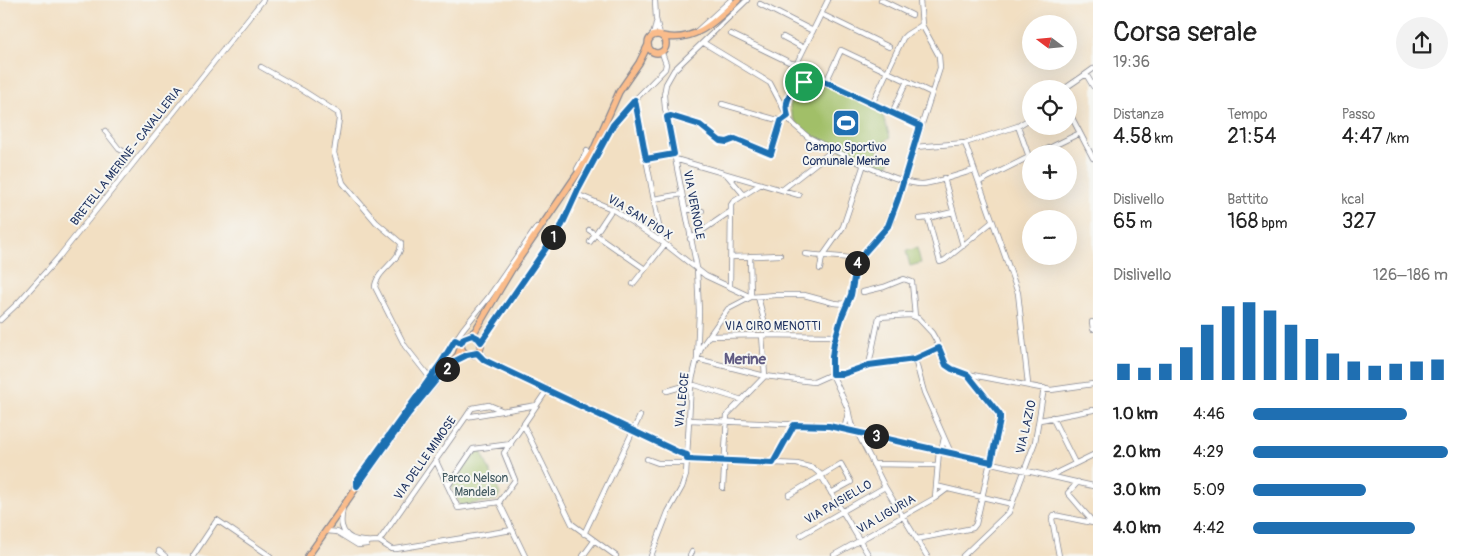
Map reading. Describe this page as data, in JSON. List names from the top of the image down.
{
  "streets": {
    "street": [
      "BRETELLA MERINE - CAVALLERIA",
      "VIA VERNOLE",
      "VIA SAN PIO X",
      "VIA CIRO MENOTTI",
      "VIA LECCE",
      "VIA LAZIO",
      "VIA DELLE MIMOSE",
      "VIA PAISIELLO",
      "VIA LIGURIA"
    ]
  },
  "crossings": [
    ["VIA VERNOLE", "VIA SAN PIO X"],
    ["VIA VERNOLE", "VIA LECCE"],
    ["VIA CIRO MENOTTI", "VIA LECCE"]
  ],
  "districts": ["Merine"],
  "parks": ["Parco Nelson Mandela"],
  "places": {
    "sports": ["Campo Sportivo Comunale Merine"]
  },
  "north": "left",
  "page": {
    "heading": ["Corsa serale", "19:36"],
    "map_buttons": ["+", "−"],
    "stats": [
      ["Distanza", "4.58 km"],
      ["Tempo", "21:54"],
      ["Passo", "4:47 /km"],
      ["Dislivello", "65 m"],
      ["Battito", "168 bpm"],
      ["kcal", "327"]
    ],
    "pins": [
      "1",
      "4",
      "2",
      "3"
    ],
    "chart": ["Dislivello", "126–186 m"],
    "list": [
      {
        "name": "1.0 km",
        "note": "4:46"
      },
      {
        "name": "2.0 km",
        "note": "4:29"
      },
      {
        "name": "3.0 km",
        "note": "5:09"
      },
      {
        "name": "4.0 km",
        "note": "4:42"
      }
    ]
  }
}
